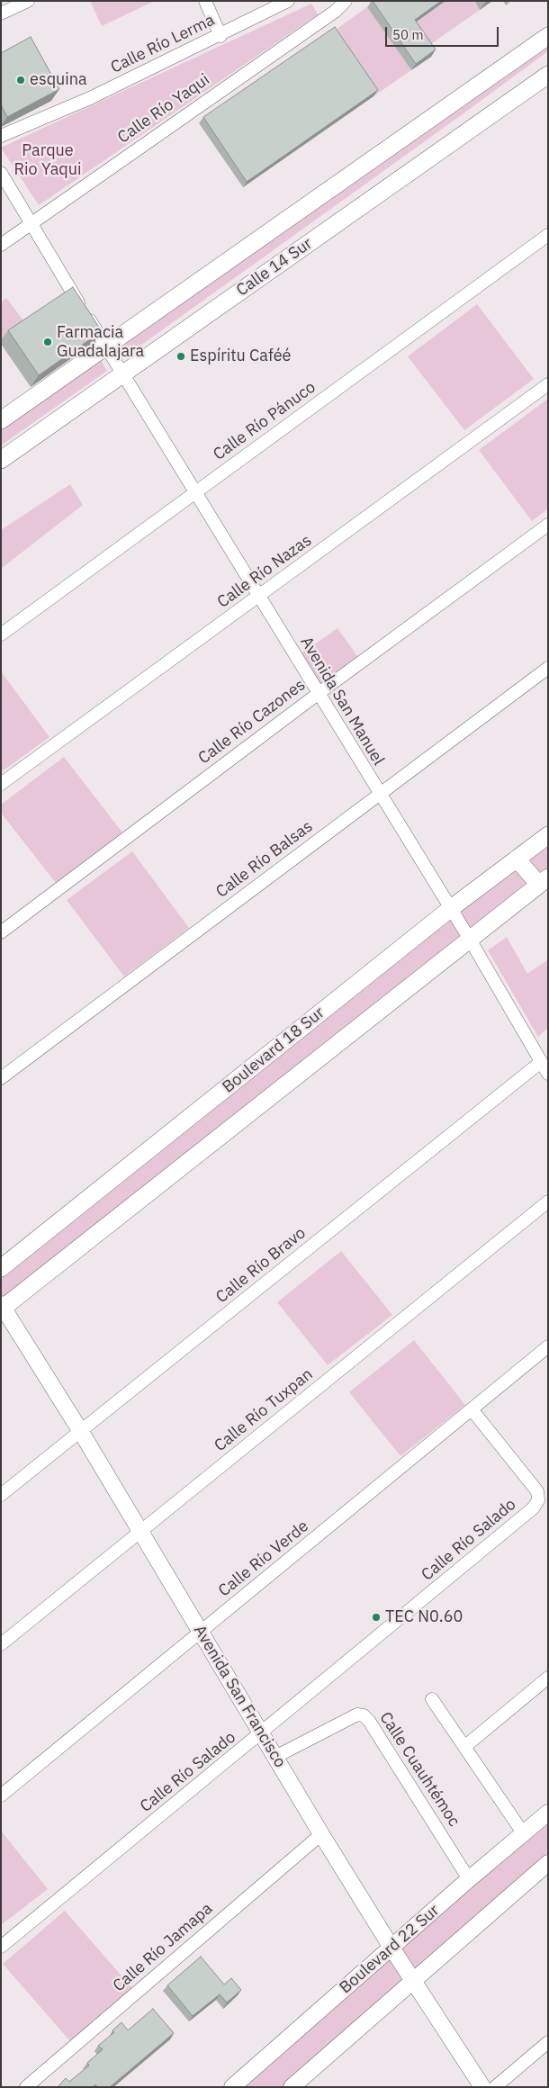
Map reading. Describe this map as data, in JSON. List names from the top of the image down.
{
  "streets": {
    "main road": ["Calle 14 Sur", "Boulevard 18 Sur"],
    "street": [
      "Calle Río Lerma",
      "Calle Río Yaqui",
      "Calle Río Pánuco",
      "Calle Río Nazas",
      "Avenida San Manuel",
      "Calle Río Cazones",
      "Calle Río Balsas",
      "Calle Río Bravo",
      "Calle Río Tuxpan",
      "Calle Río Salado",
      "Calle Río Verde",
      "Avenida San Francisco",
      "Calle Cuauhtémoc",
      "Calle Río Jamapa",
      "Boulevard 22 Sur"
    ]
  },
  "crossings": [
    ["Calle Río Yaqui", "Avenida San Manuel"],
    ["Calle 14 Sur", "Avenida San Manuel"],
    ["Calle Río Pánuco", "Avenida San Manuel"],
    ["Calle Río Nazas", "Avenida San Manuel"],
    ["Avenida San Manuel", "Calle Río Cazones"],
    ["Avenida San Manuel", "Calle Río Balsas"],
    ["Avenida San Manuel", "Boulevard 18 Sur"],
    ["Avenida San Manuel", "Calle Río Bravo"],
    ["Boulevard 18 Sur", "Avenida San Francisco"],
    ["Calle Río Bravo", "Avenida San Francisco"],
    ["Calle Río Tuxpan", "Avenida San Francisco"],
    ["Calle Río Salado", "Calle Río Verde"],
    ["Calle Río Salado", "Avenida San Francisco"],
    ["Calle Río Verde", "Avenida San Francisco"],
    ["Avenida San Francisco", "Calle Cuauhtémoc"],
    ["Avenida San Francisco", "Calle Río Jamapa"],
    ["Avenida San Francisco", "Boulevard 22 Sur"],
    ["Calle Cuauhtémoc", "Boulevard 22 Sur"]
  ],
  "parks": ["Parque Rio Yaqui"],
  "places": [
    "esquina",
    "Farmacia Guadalajara",
    "Espíritu Caféé",
    "TEC N0.60"
  ],
  "scale_bar": "50 m"
}
